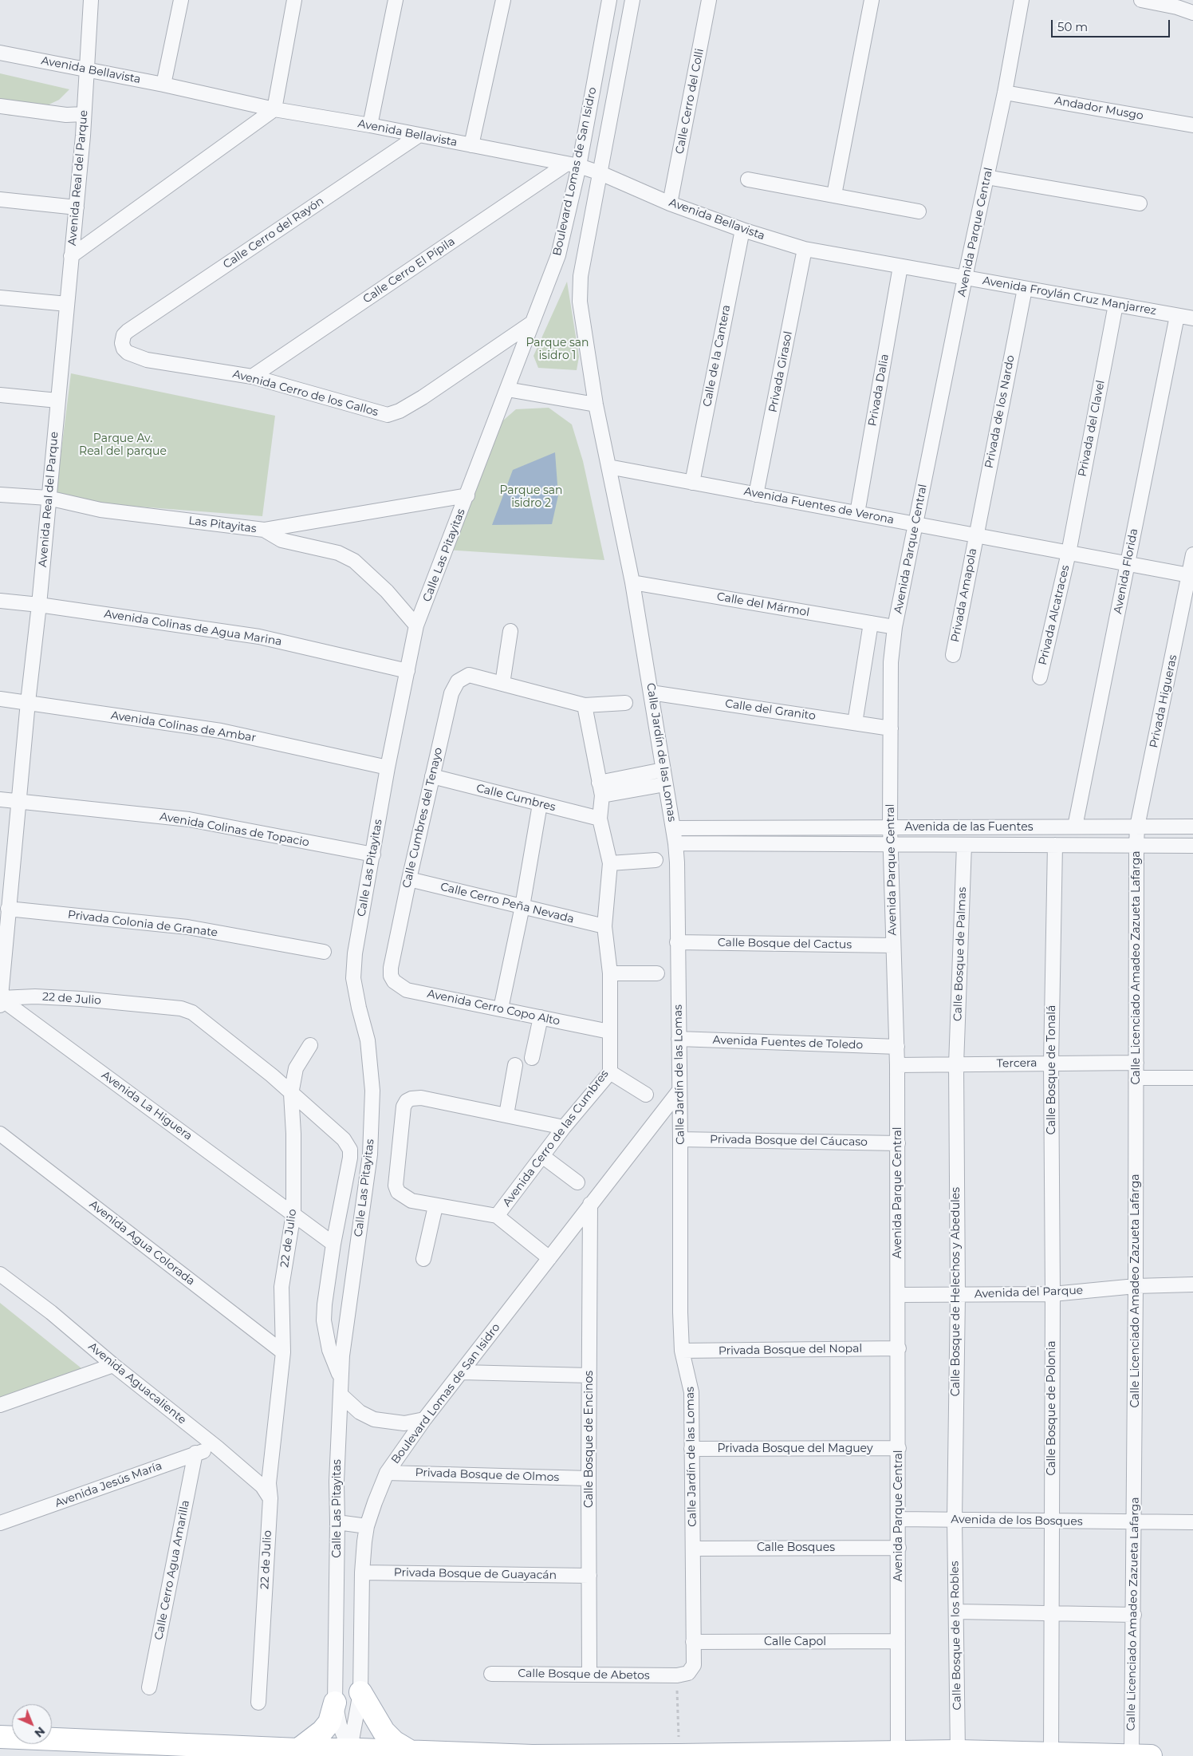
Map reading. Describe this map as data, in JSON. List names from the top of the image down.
{
  "streets": {
    "street": [
      "Avenida Bellavista",
      "Calle Cerro del Colli",
      "Andador Musgo",
      "Boulevard Lomas de San Isidro",
      "Avenida Real del Parque",
      "Avenida Parque Central",
      "Calle Cerro del Rayón",
      "Calle Cerro El Pípila",
      "Avenida Froylán Cruz Manjarrez",
      "Calle de la Cantera",
      "Privada Girasol",
      "Privada Dalia",
      "Avenida Cerro de los Gallos",
      "Privada de los Nardo",
      "Privada del Clavel",
      "Avenida Fuentes de Verona",
      "Las Pitayitas",
      "Calle Las Pitayitas",
      "Avenida Florida",
      "Privada Amapola",
      "Calle del Mármol",
      "Privada Alcatraces",
      "Avenida Colinas de Agua Marina",
      "Privada Higueras",
      "Calle del Granito",
      "Avenida Colinas de Ambar",
      "Calle Jardín de las Lomas",
      "Calle Cumbres",
      "Calle Cumbres del Tenayo",
      "Avenida de las Fuentes",
      "Avenida Colinas de Topacio",
      "Calle Cerro Peña Nevada",
      "Privada Colonia de Granate",
      "Calle Bosque del Cactus",
      "Calle Bosque de Palmas",
      "Calle Licenciado Amadeo Zazueta Lafarga",
      "22 de Julio",
      "Avenida Cerro Copo Alto",
      "Avenida Fuentes de Toledo",
      "Tercera",
      "Calle Bosque de Tonalá",
      "Avenida La Higuera",
      "Avenida Cerro de las Cumbres",
      "Privada Bosque del Cáucaso",
      "Avenida Agua Colorada",
      "Calle Bosque de Helechos y Abedules",
      "Avenida del Parque",
      "Privada Bosque del Nopal",
      "Avenida Aguacaliente",
      "Calle Bosque de Polonia",
      "Calle Bosque de Encinos",
      "Privada Bosque del Maguey",
      "Privada Bosque de Olmos",
      "Avenida Jesús María",
      "Avenida de los Bosques",
      "Calle Bosques",
      "Calle Cerro Agua Amarilla",
      "Privada Bosque de Guayacán",
      "Calle Bosque de los Robles",
      "Calle Capol",
      "Calle Bosque de Abetos"
    ]
  },
  "crossings": [
    ["Avenida Bellavista", "Calle Cerro del Colli"],
    ["Avenida Bellavista", "Boulevard Lomas de San Isidro"],
    ["Avenida Bellavista", "Avenida Real del Parque"],
    ["Avenida Bellavista", "Calle Cerro del Rayón"],
    ["Avenida Bellavista", "Calle Cerro El Pípila"],
    ["Avenida Bellavista", "Avenida Froylán Cruz Manjarrez"],
    ["Avenida Bellavista", "Calle de la Cantera"],
    ["Avenida Bellavista", "Privada Girasol"],
    ["Andador Musgo", "Avenida Parque Central"],
    ["Boulevard Lomas de San Isidro", "Calle Cerro El Pípila"],
    ["Boulevard Lomas de San Isidro", "Avenida Cerro de los Gallos"],
    ["Boulevard Lomas de San Isidro", "Avenida Fuentes de Verona"],
    ["Boulevard Lomas de San Isidro", "Las Pitayitas"],
    ["Boulevard Lomas de San Isidro", "Calle Las Pitayitas"],
    ["Boulevard Lomas de San Isidro", "Calle Jardín de las Lomas"],
    ["Boulevard Lomas de San Isidro", "Calle Bosque de Encinos"],
    ["Boulevard Lomas de San Isidro", "Privada Bosque de Olmos"],
    ["Boulevard Lomas de San Isidro", "Privada Bosque de Guayacán"],
    ["Avenida Real del Parque", "Las Pitayitas"],
    ["Avenida Real del Parque", "Avenida Colinas de Agua Marina"],
    ["Avenida Real del Parque", "Avenida Colinas de Ambar"],
    ["Avenida Real del Parque", "Avenida Colinas de Topacio"],
    ["Avenida Real del Parque", "Privada Colonia de Granate"],
    ["Avenida Real del Parque", "22 de Julio"],
    ["Avenida Real del Parque", "Avenida La Higuera"],
    ["Avenida Parque Central", "Avenida Froylán Cruz Manjarrez"],
    ["Avenida Parque Central", "Avenida Fuentes de Verona"],
    ["Avenida Parque Central", "Calle del Mármol"],
    ["Avenida Parque Central", "Calle del Granito"],
    ["Avenida Parque Central", "Avenida de las Fuentes"],
    ["Avenida Parque Central", "Calle Bosque del Cactus"],
    ["Avenida Parque Central", "Avenida Fuentes de Toledo"],
    ["Avenida Parque Central", "Tercera"],
    ["Avenida Parque Central", "Privada Bosque del Cáucaso"],
    ["Avenida Parque Central", "Avenida del Parque"],
    ["Avenida Parque Central", "Privada Bosque del Nopal"],
    ["Avenida Parque Central", "Privada Bosque del Maguey"],
    ["Avenida Parque Central", "Avenida de los Bosques"],
    ["Avenida Parque Central", "Calle Bosques"],
    ["Avenida Parque Central", "Calle Capol"],
    ["Calle Cerro del Rayón", "Avenida Cerro de los Gallos"],
    ["Calle Cerro El Pípila", "Avenida Cerro de los Gallos"],
    ["Avenida Froylán Cruz Manjarrez", "Privada Girasol"],
    ["Avenida Froylán Cruz Manjarrez", "Privada Dalia"],
    ["Avenida Froylán Cruz Manjarrez", "Privada de los Nardo"],
    ["Avenida Froylán Cruz Manjarrez", "Privada del Clavel"],
    ["Avenida Froylán Cruz Manjarrez", "Avenida Florida"],
    ["Calle de la Cantera", "Avenida Fuentes de Verona"],
    ["Privada Girasol", "Avenida Fuentes de Verona"],
    ["Privada Dalia", "Avenida Fuentes de Verona"],
    ["Privada de los Nardo", "Avenida Fuentes de Verona"],
    ["Privada de los Nardo", "Privada Amapola"],
    ["Privada del Clavel", "Avenida Fuentes de Verona"],
    ["Privada del Clavel", "Privada Alcatraces"],
    ["Avenida Fuentes de Verona", "Avenida Florida"],
    ["Avenida Fuentes de Verona", "Privada Amapola"],
    ["Avenida Fuentes de Verona", "Privada Alcatraces"],
    ["Avenida Fuentes de Verona", "Privada Higueras"],
    ["Avenida Fuentes de Verona", "Calle Jardín de las Lomas"],
    ["Las Pitayitas", "Calle Las Pitayitas"],
    ["Calle Las Pitayitas", "Avenida Colinas de Agua Marina"],
    ["Calle Las Pitayitas", "Avenida Colinas de Ambar"],
    ["Calle Las Pitayitas", "Avenida Colinas de Topacio"],
    ["Avenida Florida", "Avenida de las Fuentes"],
    ["Calle del Mármol", "Calle Jardín de las Lomas"],
    ["Privada Higueras", "Avenida de las Fuentes"],
    ["Privada Higueras", "Calle Licenciado Amadeo Zazueta Lafarga"],
    ["Calle del Granito", "Calle Jardín de las Lomas"],
    ["Calle Jardín de las Lomas", "Avenida de las Fuentes"],
    ["Calle Jardín de las Lomas", "Calle Bosque del Cactus"],
    ["Calle Jardín de las Lomas", "Avenida Fuentes de Toledo"],
    ["Calle Jardín de las Lomas", "Privada Bosque del Cáucaso"],
    ["Calle Jardín de las Lomas", "Privada Bosque del Nopal"],
    ["Calle Jardín de las Lomas", "Privada Bosque del Maguey"],
    ["Calle Jardín de las Lomas", "Calle Bosques"],
    ["Calle Jardín de las Lomas", "Calle Capol"],
    ["Calle Jardín de las Lomas", "Calle Bosque de Abetos"],
    ["Calle Cumbres", "Calle Cumbres del Tenayo"],
    ["Calle Cumbres", "Avenida Cerro de las Cumbres"],
    ["Calle Cumbres del Tenayo", "Calle Cerro Peña Nevada"],
    ["Calle Cumbres del Tenayo", "Avenida Cerro Copo Alto"],
    ["Avenida de las Fuentes", "Calle Bosque de Palmas"],
    ["Avenida de las Fuentes", "Calle Licenciado Amadeo Zazueta Lafarga"],
    ["Avenida de las Fuentes", "Calle Bosque de Tonalá"],
    ["Calle Cerro Peña Nevada", "Avenida Cerro de las Cumbres"],
    ["Calle Bosque de Palmas", "Tercera"],
    ["Calle Bosque de Palmas", "Calle Bosque de Helechos y Abedules"],
    ["Calle Licenciado Amadeo Zazueta Lafarga", "Tercera"],
    ["Calle Licenciado Amadeo Zazueta Lafarga", "Avenida del Parque"],
    ["Calle Licenciado Amadeo Zazueta Lafarga", "Avenida de los Bosques"],
    ["22 de Julio", "Avenida La Higuera"],
    ["22 de Julio", "Avenida Agua Colorada"],
    ["22 de Julio", "Avenida Aguacaliente"],
    ["Avenida Cerro Copo Alto", "Avenida Cerro de las Cumbres"],
    ["Tercera", "Calle Bosque de Tonalá"],
    ["Tercera", "Calle Bosque de Helechos y Abedules"],
    ["Calle Bosque de Tonalá", "Avenida del Parque"],
    ["Calle Bosque de Tonalá", "Calle Bosque de Polonia"],
    ["Calle Bosque de Helechos y Abedules", "Avenida del Parque"],
    ["Calle Bosque de Helechos y Abedules", "Avenida de los Bosques"],
    ["Calle Bosque de Helechos y Abedules", "Calle Bosque de los Robles"],
    ["Avenida del Parque", "Calle Bosque de Polonia"],
    ["Avenida Aguacaliente", "Avenida Jesús María"],
    ["Calle Bosque de Polonia", "Avenida de los Bosques"],
    ["Calle Bosque de Encinos", "Privada Bosque de Olmos"],
    ["Calle Bosque de Encinos", "Privada Bosque de Guayacán"],
    ["Calle Bosque de Encinos", "Calle Bosque de Abetos"],
    ["Avenida Jesús María", "Calle Cerro Agua Amarilla"],
    ["Avenida de los Bosques", "Calle Bosque de los Robles"]
  ],
  "parks": ["Parque san isidro 1", "Parque Av. Real del parque", "Parque san isidro 2"],
  "scale_bar": "50 m",
  "north": "bottom right"
}
